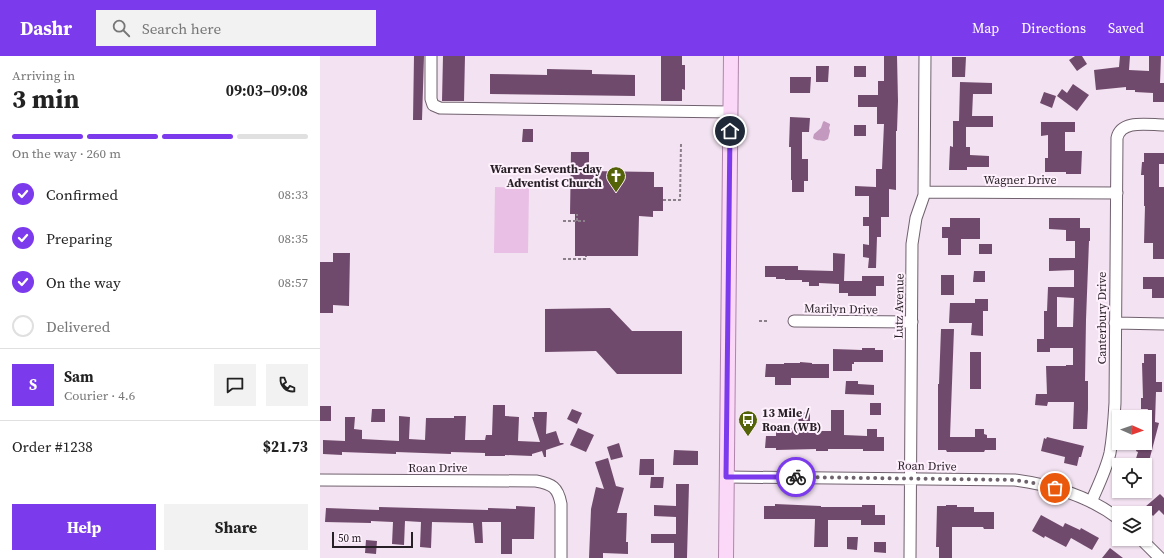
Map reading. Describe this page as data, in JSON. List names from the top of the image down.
{
  "streets": {
    "street": [
      "Wagner Drive",
      "Lutz Avenue",
      "Marilyn Drive",
      "Canterbury Drive",
      "Roan Drive"
    ]
  },
  "crossings": [
    ["Wagner Drive", "Lutz Avenue"],
    ["Wagner Drive", "Canterbury Drive"],
    ["Lutz Avenue", "Marilyn Drive"],
    ["Lutz Avenue", "Roan Drive"],
    ["Canterbury Drive", "Roan Drive"]
  ],
  "places": {
    "church": ["Warren Seventh-day Adventist Church"],
    "bus stop": ["13 Mile / Roan (WB)"]
  },
  "scale_bar": "50 m",
  "north": "right",
  "page": {
    "header": "Dashr",
    "search": "Search here",
    "nav": ["Map", "Directions", "Saved"],
    "heading": ["3 min", "Arriving in", "09:03–09:08"],
    "panel": [
      "Sam",
      "Courier · 4.6",
      "Order #1238",
      "$21.73"
    ],
    "bar": "On the way · 260 m",
    "list": [
      ["Confirmed", "08:33"],
      ["Preparing", "08:35"],
      ["On the way", "08:57"],
      "Delivered"
    ],
    "round": "S",
    "buttons": ["Help", "Share"],
    "scale": "50 m"
  }
}
